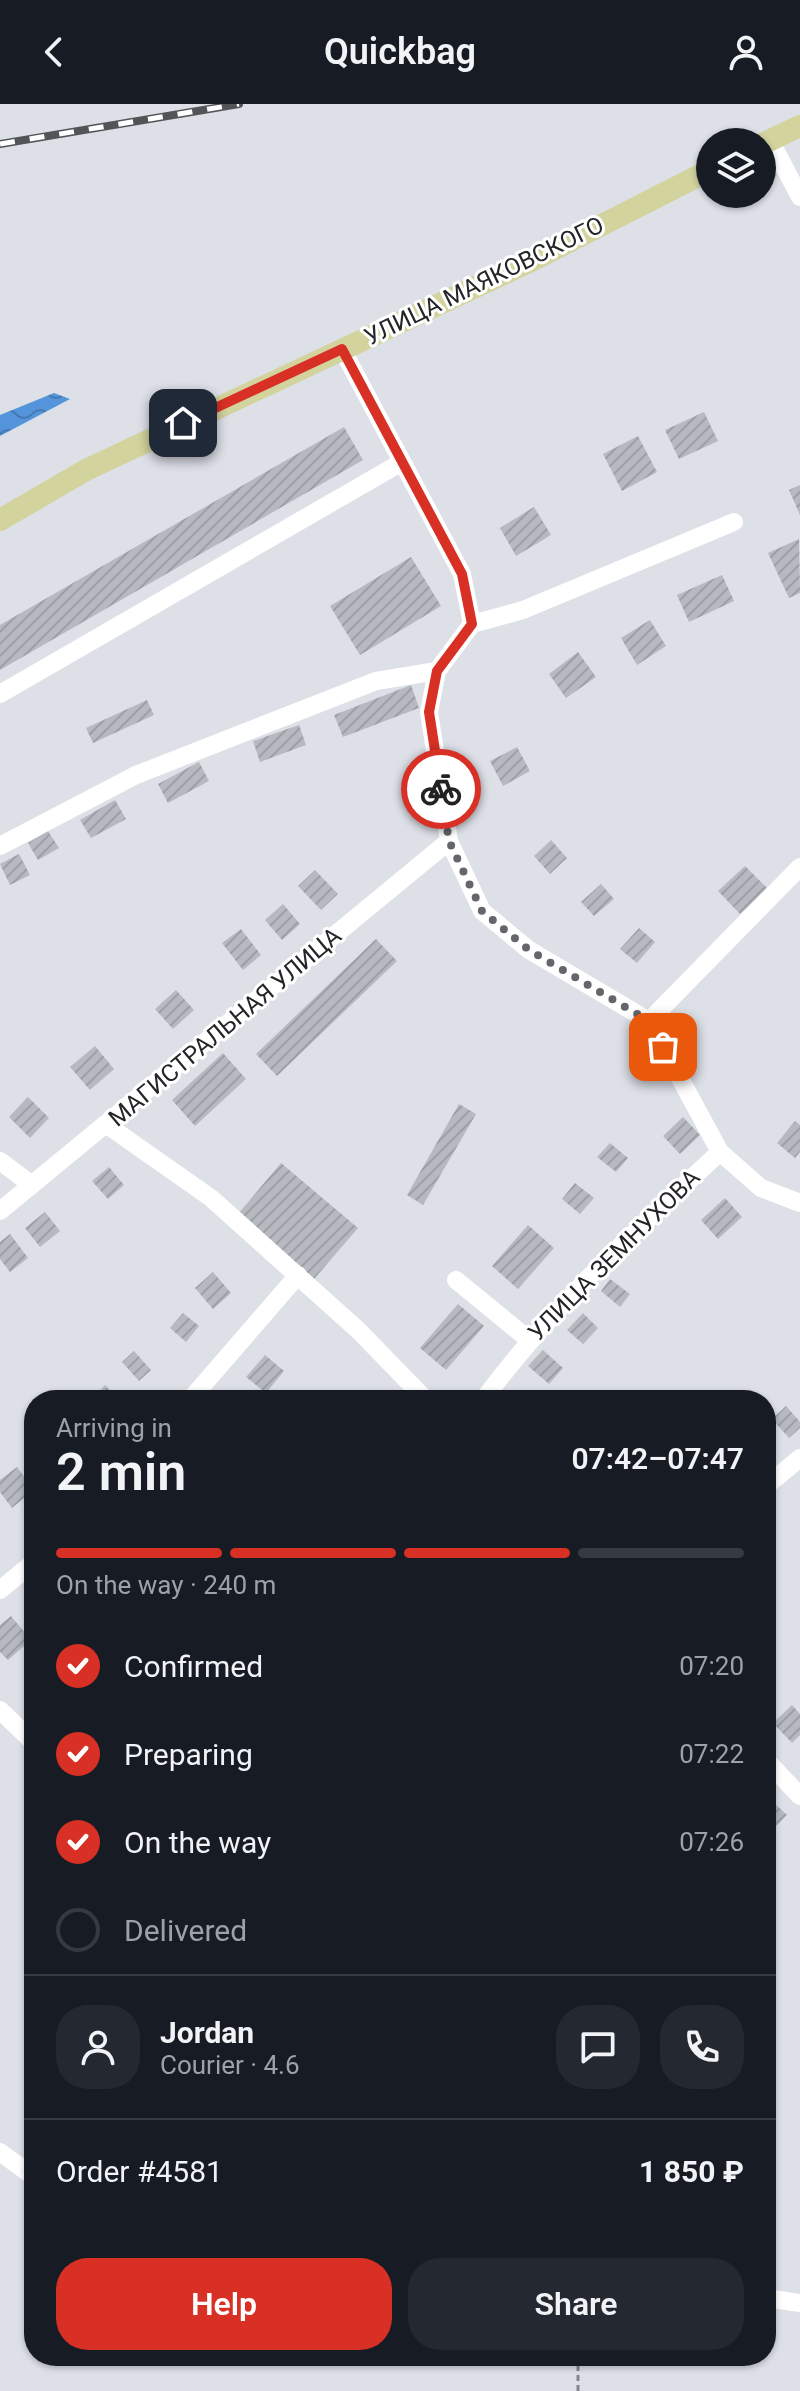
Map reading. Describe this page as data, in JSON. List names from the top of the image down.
{
  "streets": {
    "main road": ["УЛИЦА МАЯКОВСКОГО"],
    "street": ["МАГИСТРАЛЬНАЯ УЛИЦА", "УЛИЦА ЗЕМНУХОВА"]
  },
  "page": {
    "header": "Quickbag",
    "heading": ["2 min", "Arriving in", "07:42–07:47"],
    "panel": [
      "Jordan",
      "Courier · 4.6",
      "Order #4581",
      "1 850 ₽"
    ],
    "bar": "On the way · 240 m",
    "list": [
      ["Confirmed", "07:20"],
      ["Preparing", "07:22"],
      ["On the way", "07:26"],
      "Delivered"
    ],
    "buttons": ["Help", "Share"]
  }
}
